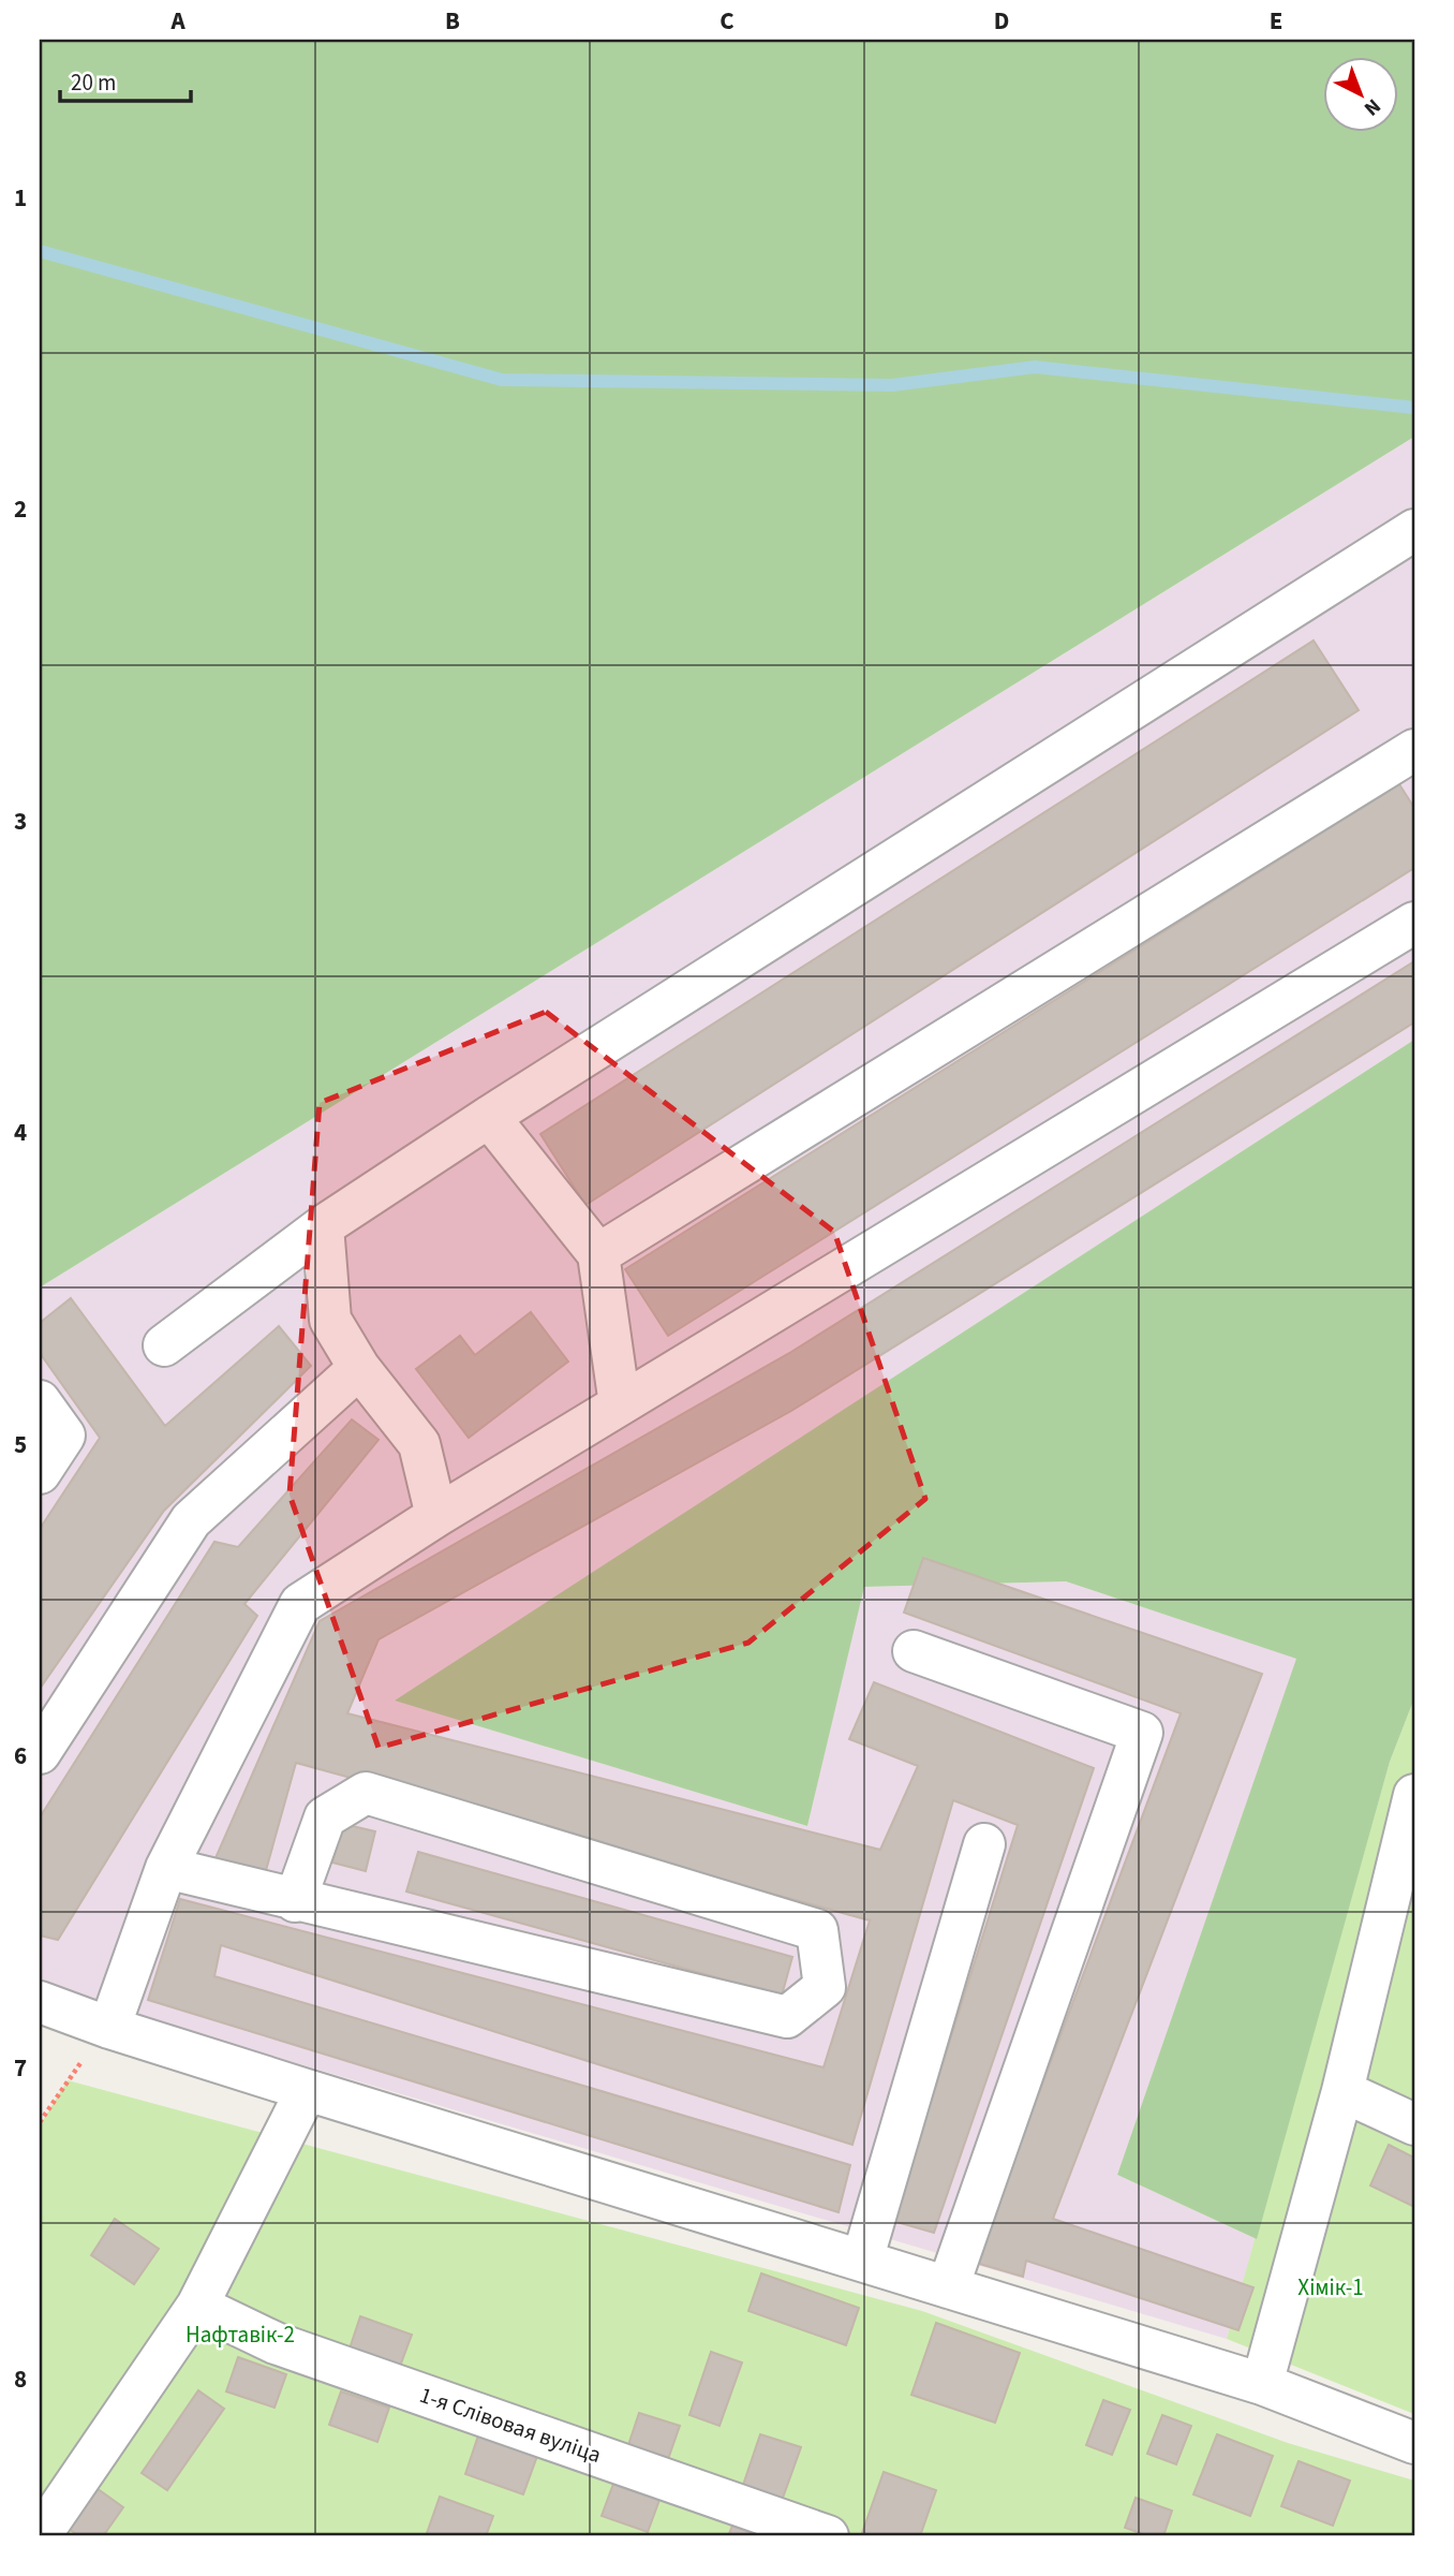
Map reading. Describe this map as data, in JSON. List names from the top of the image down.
{
  "streets": {
    "street": ["1-я Слівовая вуліца"]
  },
  "parks": ["Хімік-1", "Нафтавік-2"],
  "scale_bar": "20 m",
  "north": "bottom right",
  "grid": {
    "columns": [
      "A",
      "B",
      "C",
      "D",
      "E"
    ],
    "rows": [
      "1",
      "2",
      "3",
      "4",
      "5",
      "6",
      "7",
      "8"
    ]
  }
}
